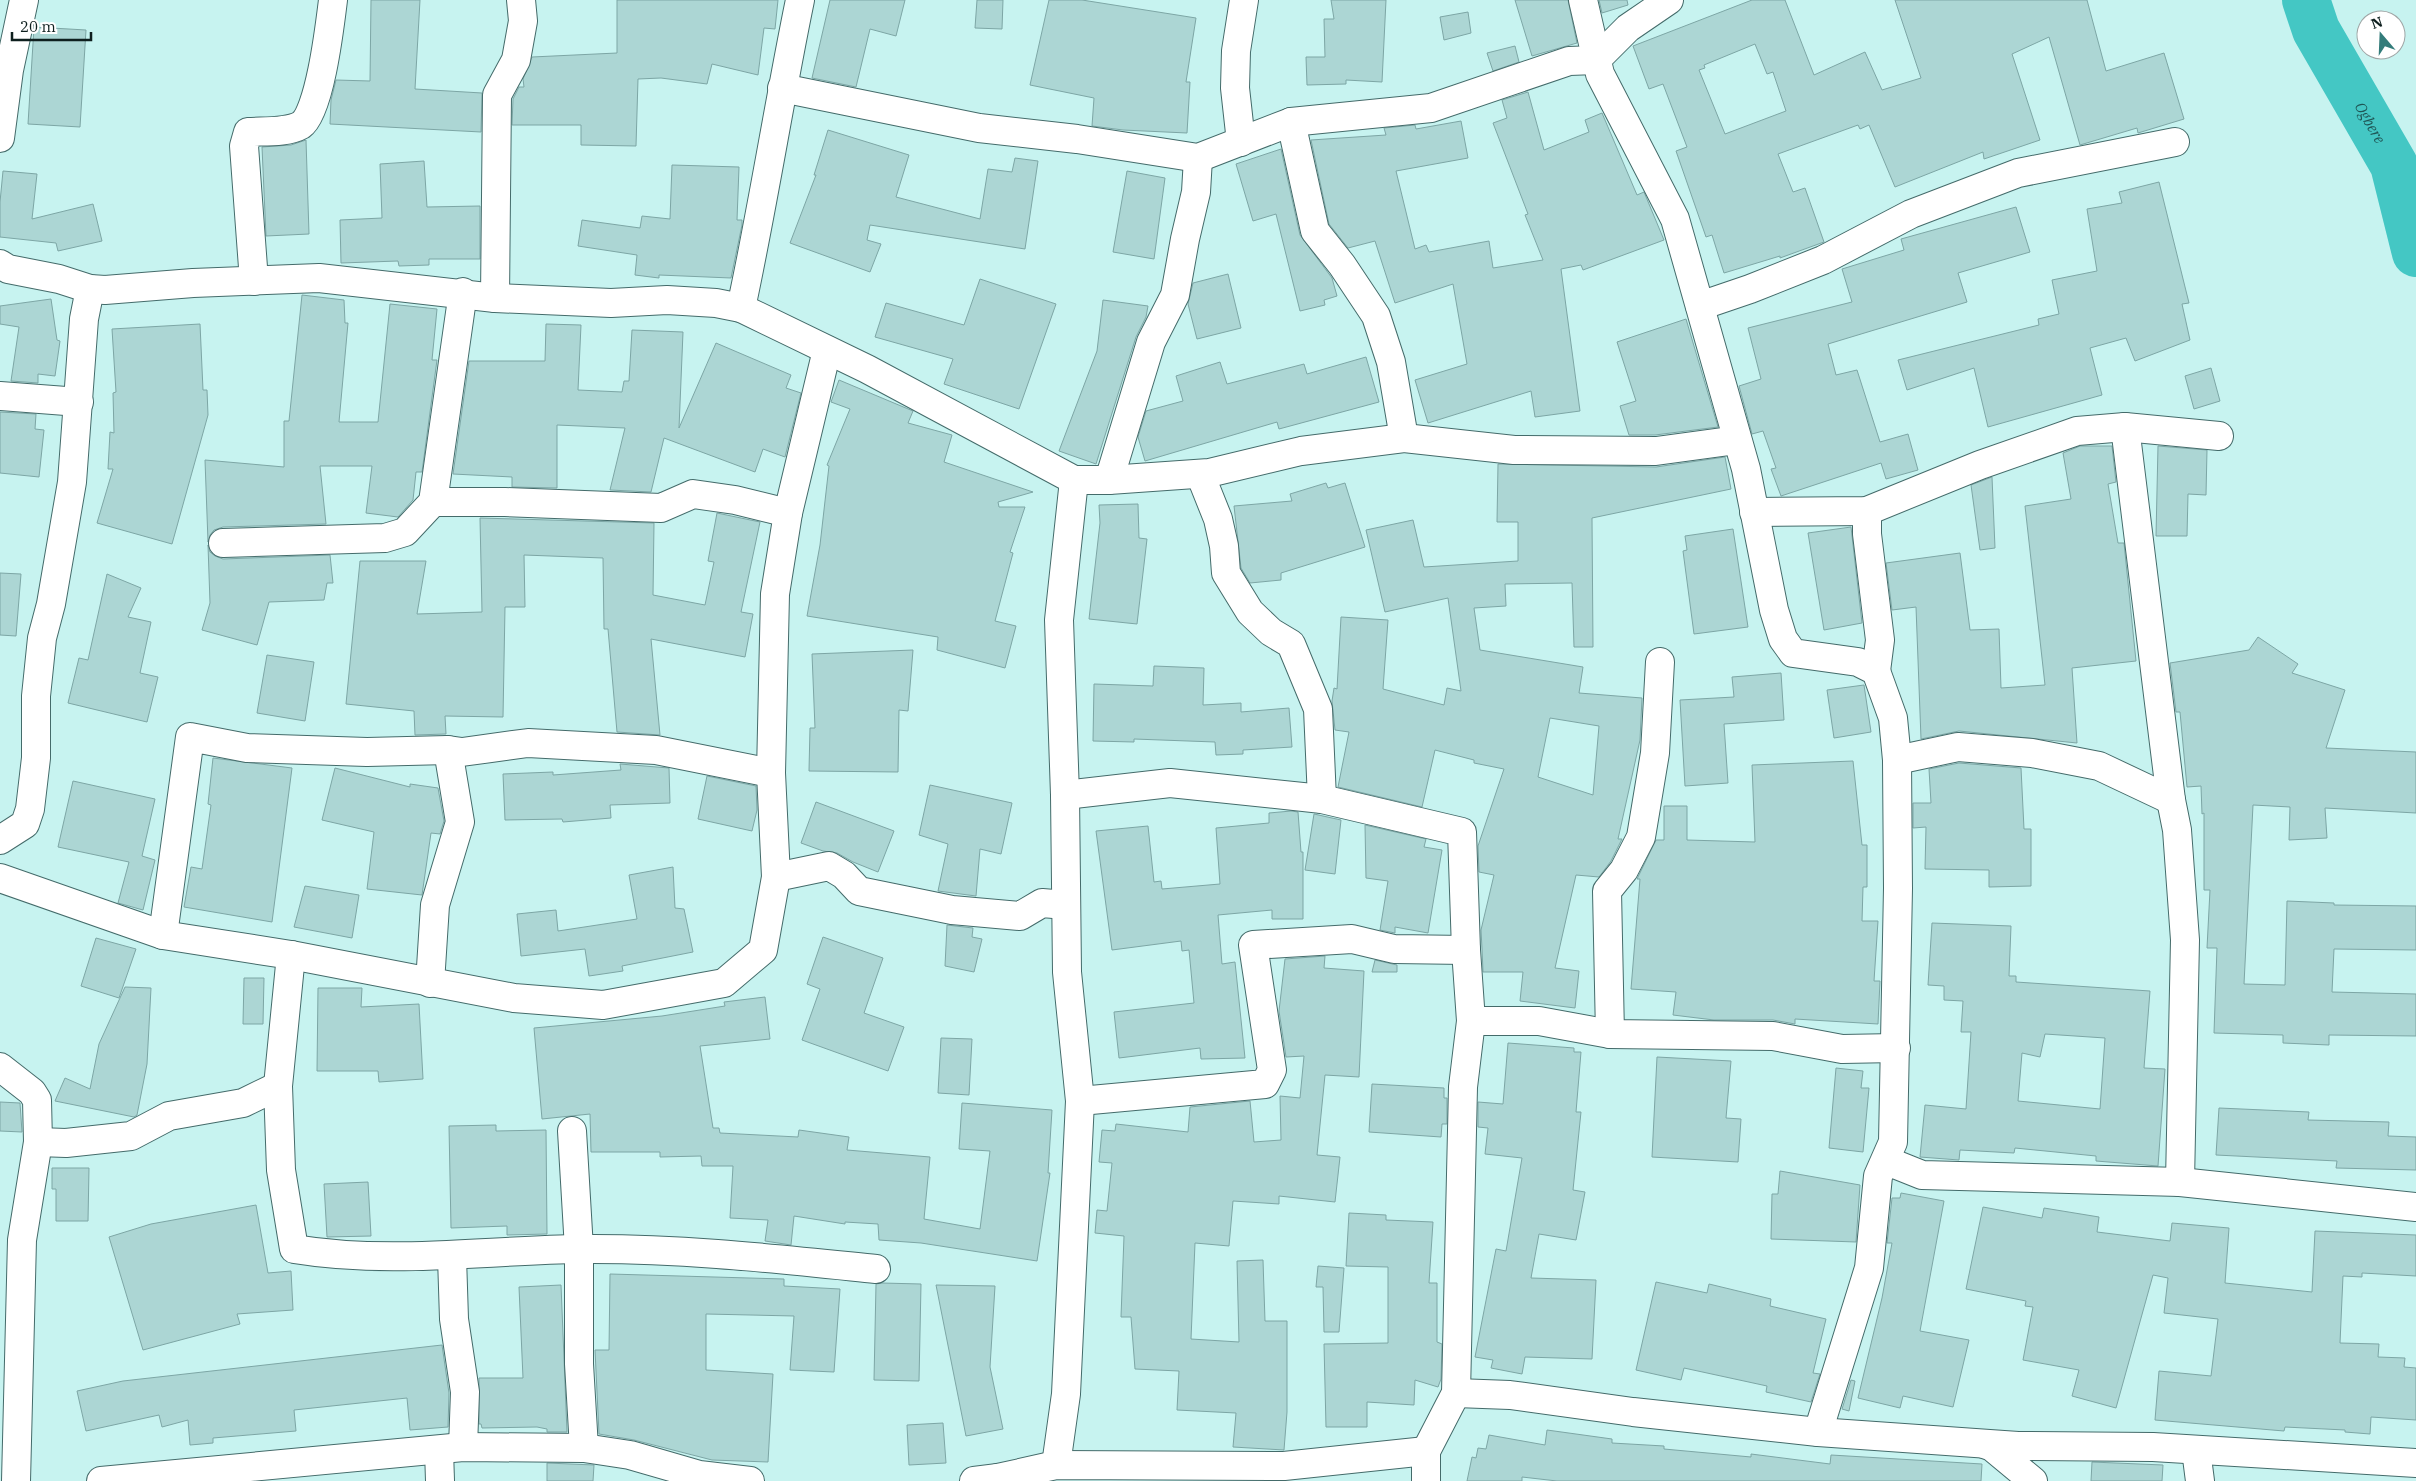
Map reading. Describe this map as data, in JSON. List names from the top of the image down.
{
  "water": ["Ogbere"],
  "scale_bar": "20 m",
  "north": "top"
}
